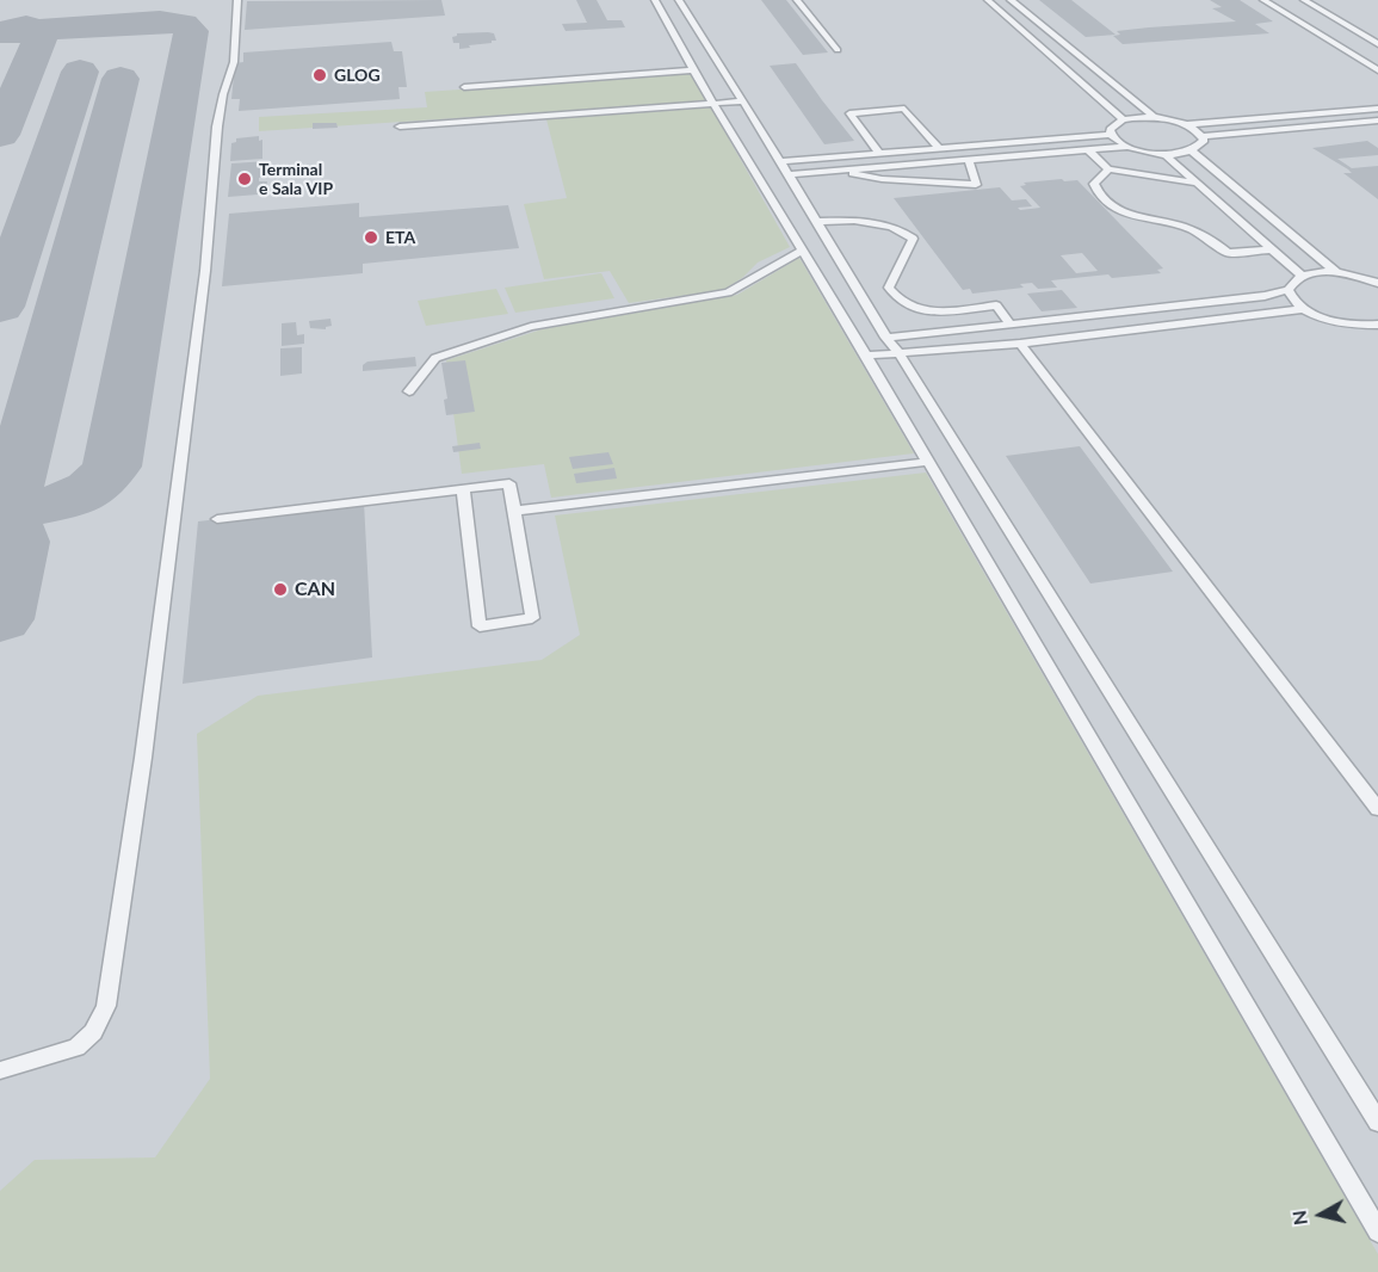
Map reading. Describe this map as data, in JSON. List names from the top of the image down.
{
  "places": [
    "GLOG",
    "Terminal e Sala VIP",
    "ETA",
    "CAN"
  ],
  "north": "left"
}
